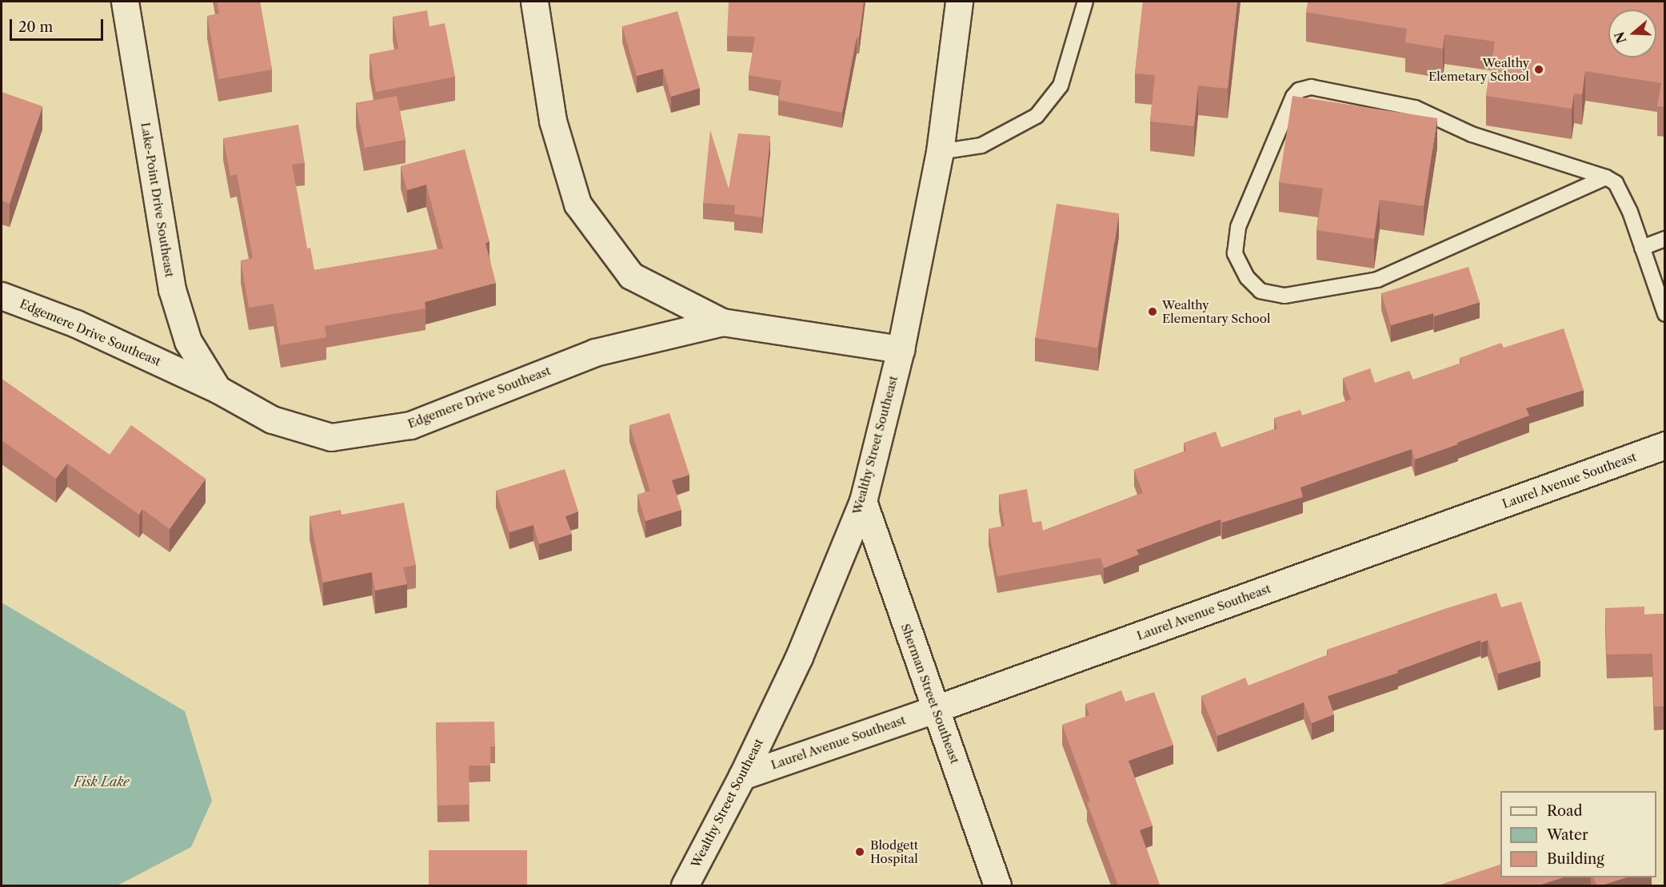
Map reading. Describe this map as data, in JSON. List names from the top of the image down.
{
  "streets": {
    "street": [
      "Lake-Point Drive Southeast",
      "Edgemere Drive Southeast",
      "Wealthy Street Southeast",
      "Laurel Avenue Southeast",
      "Sherman Street Southeast"
    ]
  },
  "crossings": [
    ["Lake-Point Drive Southeast", "Edgemere Drive Southeast"],
    ["Wealthy Street Southeast", "Laurel Avenue Southeast"],
    ["Wealthy Street Southeast", "Sherman Street Southeast"],
    ["Laurel Avenue Southeast", "Sherman Street Southeast"]
  ],
  "water": ["Fisk Lake"],
  "places": ["Wealthy Elemetary School", "Wealthy Elementary School", "Blodgett Hospital"],
  "legend": ["Road", "Water", "Building"],
  "scale_bar": "20 m",
  "north": "left"
}
